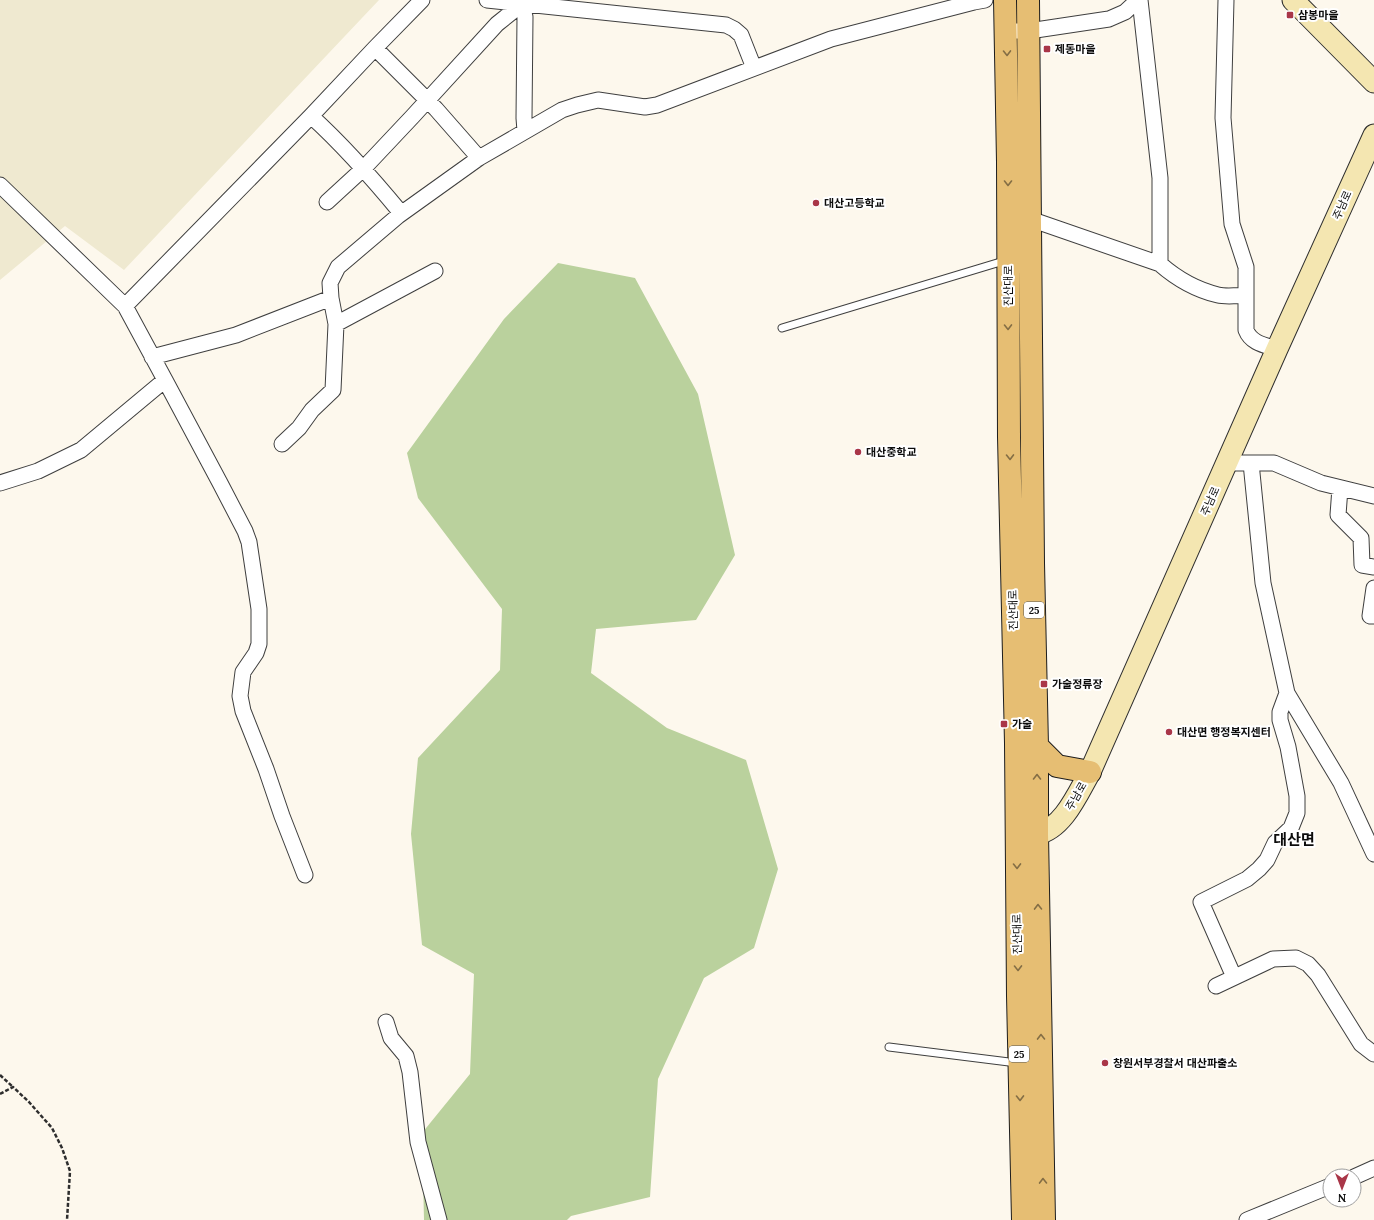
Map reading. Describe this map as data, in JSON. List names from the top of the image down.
{
  "streets": {
    "main road": ["진산대로", "25"],
    "street": ["주남로"]
  },
  "crossings": [
    ["주남로", "진산대로"]
  ],
  "districts": ["대산면"],
  "places": {
    "transit": [
      "삼봉마을",
      "제동마을",
      "가술정류장",
      "가술"
    ],
    "other": [
      "대산고등학교",
      "대산중학교",
      "대산면 행정복지센터",
      "창원서부경찰서 대산파출소"
    ]
  },
  "north": "bottom"
}
